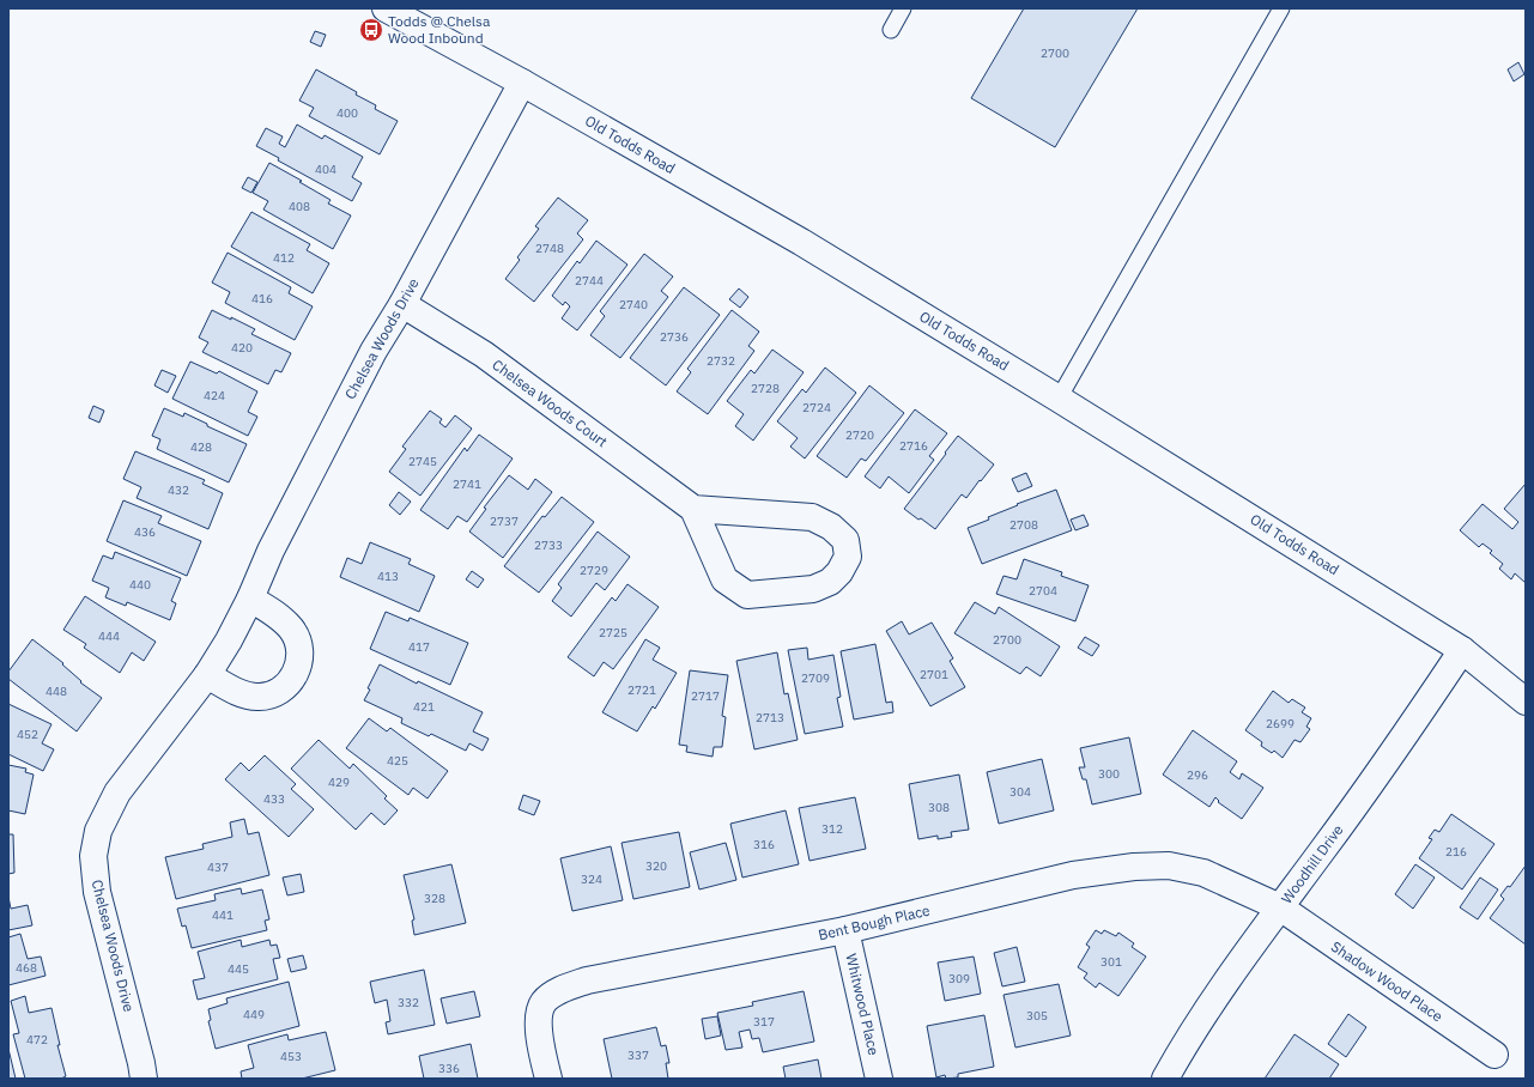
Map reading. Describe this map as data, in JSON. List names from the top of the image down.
{
  "streets": {
    "street": [
      "Old Todds Road",
      "Chelsea Woods Drive",
      "Chelsea Woods Court",
      "Woodhill Drive",
      "Bent Bough Place",
      "Shadow Wood Place",
      "Whitwood Place"
    ]
  },
  "crossings": [
    ["Old Todds Road", "Chelsea Woods Drive"],
    ["Old Todds Road", "Woodhill Drive"],
    ["Chelsea Woods Drive", "Chelsea Woods Court"],
    ["Woodhill Drive", "Bent Bough Place"],
    ["Woodhill Drive", "Shadow Wood Place"],
    ["Bent Bough Place", "Shadow Wood Place"],
    ["Bent Bough Place", "Whitwood Place"]
  ],
  "places": {
    "bus stop": ["Todds @ Chelsa Wood Inbound"]
  },
  "house_numbers": [
    "2700",
    "400",
    "404",
    "408",
    "2748",
    "412",
    "2744",
    "416",
    "2740",
    "2736",
    "420",
    "2732",
    "2728",
    "424",
    "2724",
    "2720",
    "2716",
    "428",
    "2745",
    "2741",
    "432",
    "2737",
    "2708",
    "436",
    "2733",
    "2729",
    "413",
    "440",
    "2704",
    "2725",
    "444",
    "2700",
    "417",
    "2701",
    "2709",
    "2721",
    "448",
    "2717",
    "421",
    "2713",
    "2699",
    "452",
    "425",
    "300",
    "296",
    "429",
    "304",
    "433",
    "308",
    "312",
    "316",
    "216",
    "320",
    "437",
    "324",
    "328",
    "441",
    "301",
    "468",
    "445",
    "309",
    "332",
    "449",
    "305",
    "317",
    "472",
    "337",
    "453",
    "336"
  ]
}
